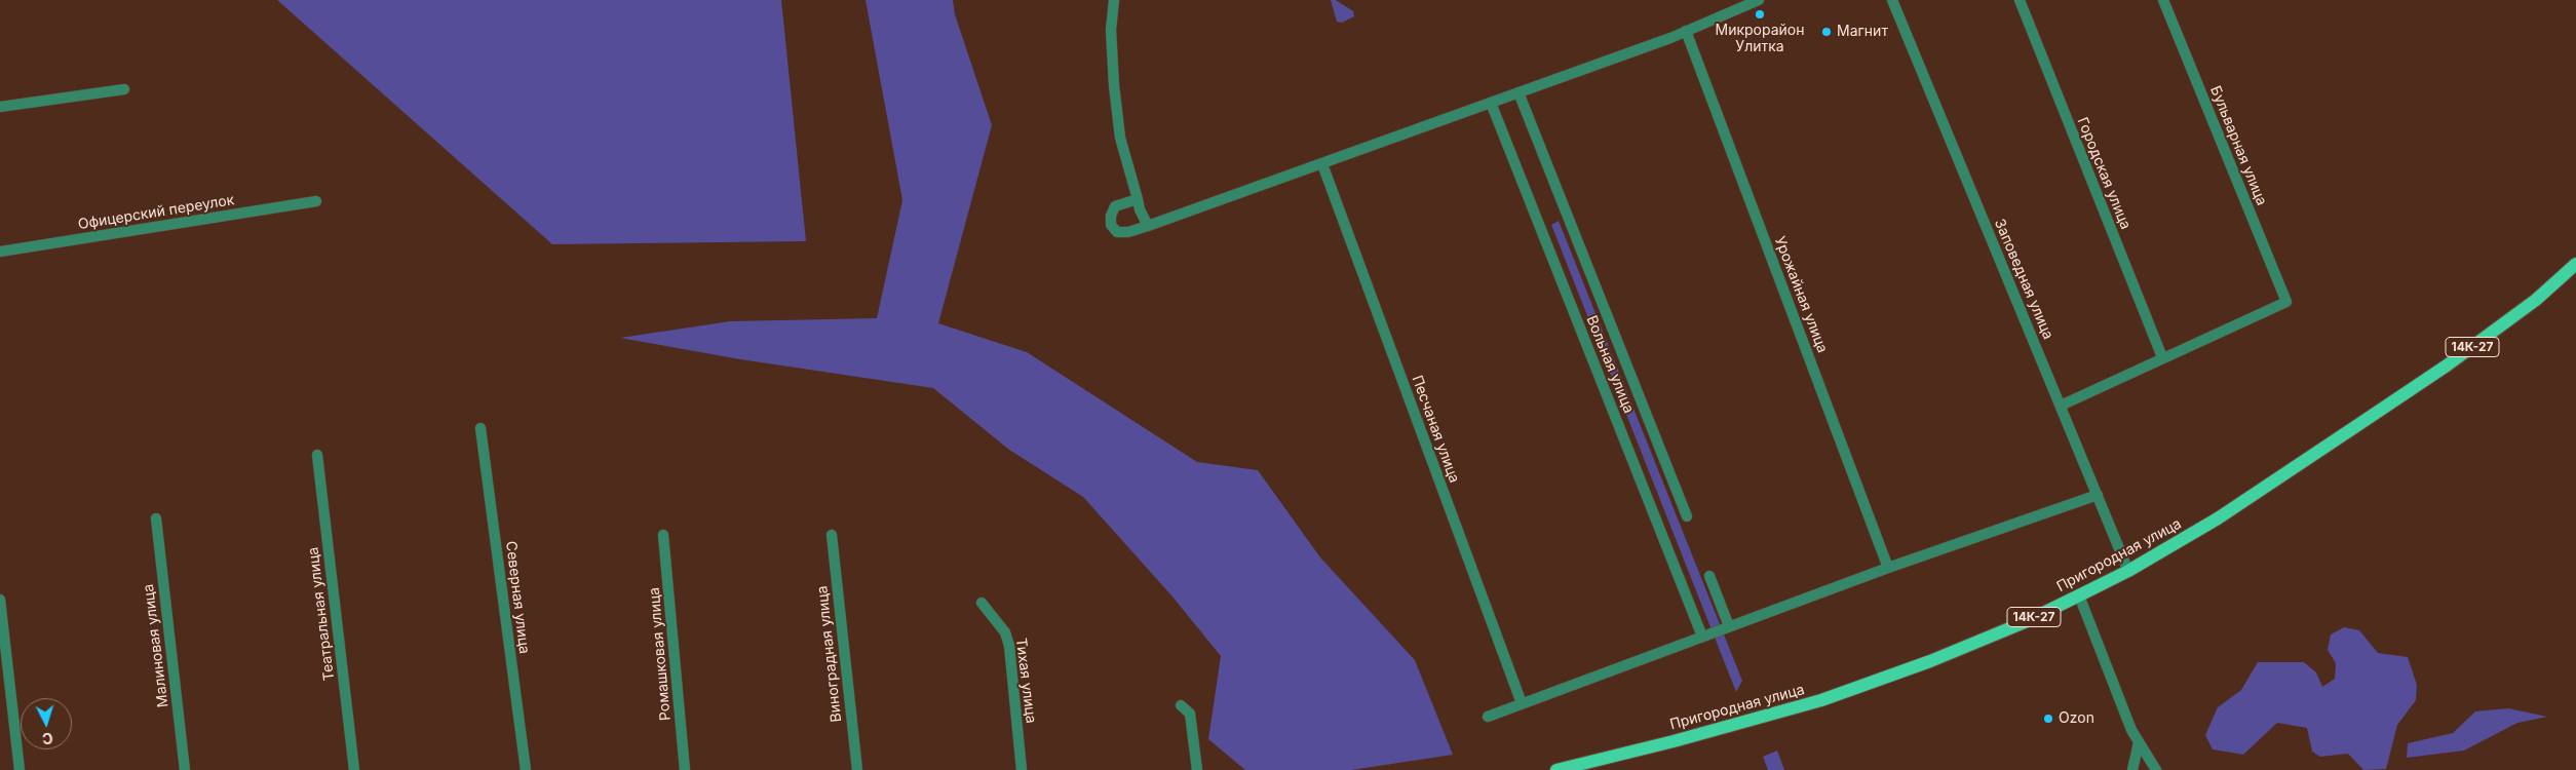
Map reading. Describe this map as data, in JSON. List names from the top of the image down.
{
  "streets": {
    "main road": ["14К-27", "Пригородная улица"],
    "street": [
      "Бульварная улица",
      "Городская улица",
      "Офицерский переулок",
      "Заповедная улица",
      "Урожайная улица",
      "Вольная улица",
      "Песчаная улица",
      "Северная улица",
      "Театральная улица",
      "Малиновая улица",
      "Ромашковая улица",
      "Виноградная улица",
      "Тихая улица"
    ]
  },
  "crossings": [
    ["Бульварная улица", "Городская улица"],
    ["Заповедная улица", "Пригородная улица"]
  ],
  "places": ["Микрорайон Улитка", "Магнит", "Ozon"],
  "north": "bottom"
}
